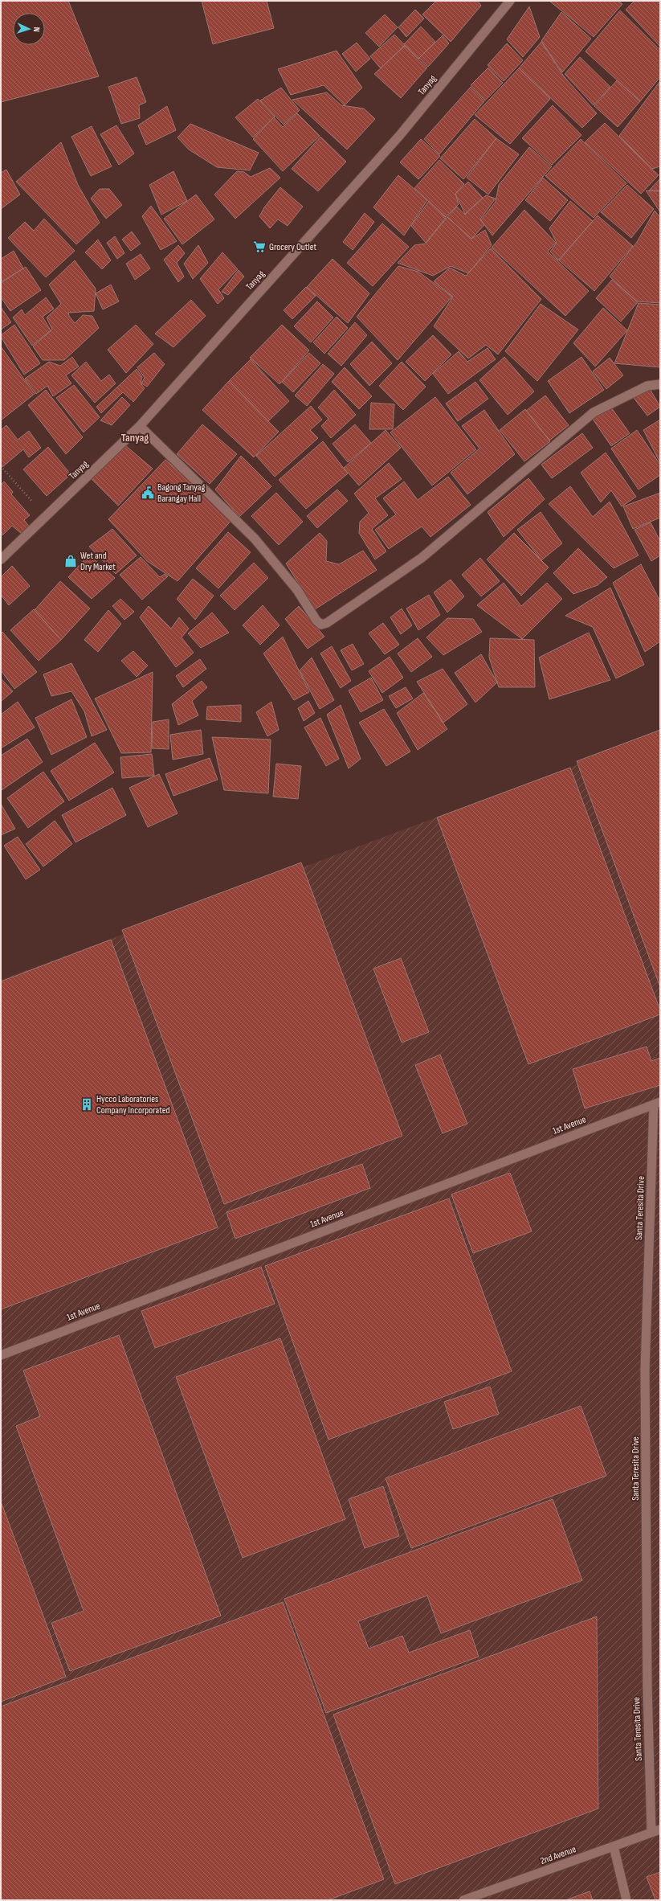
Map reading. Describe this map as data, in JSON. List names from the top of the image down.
{
  "streets": {
    "street": [
      "Tanyag",
      "1st Avenue",
      "Santa Teresita Drive",
      "2nd Avenue"
    ]
  },
  "crossings": [
    ["1st Avenue", "Santa Teresita Drive"],
    ["Santa Teresita Drive", "2nd Avenue"]
  ],
  "districts": ["Tanyag"],
  "places": {
    "supermarket": ["Grocery Outlet"],
    "public building": ["Bagong Tanyag Barangay Hall"],
    "shop": ["Wet and Dry Market"],
    "building": ["Hycco Laboratories Company Incorporated"]
  },
  "north": "right"
}
